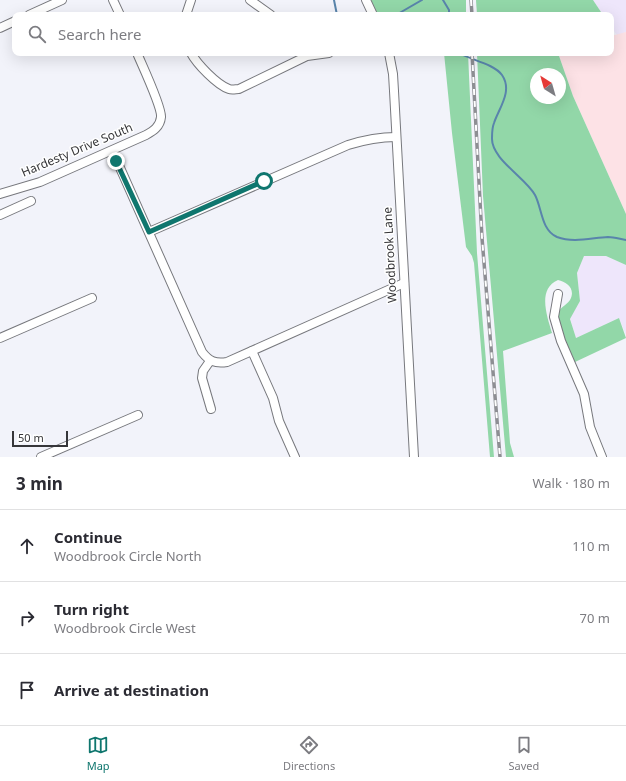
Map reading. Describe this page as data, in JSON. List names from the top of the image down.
{
  "streets": {
    "street": ["Hardesty Drive South", "Woodbrook Lane"]
  },
  "scale_bar": "50 m",
  "north": "top left",
  "page": {
    "search": "Search here",
    "scale": "50 m",
    "heading": ["3 min", "Walk · 180 m"],
    "list": [
      ["Continue", "Woodbrook Circle North", "110 m"],
      ["Turn right", "Woodbrook Circle West", "70 m"],
      "Arrive at destination"
    ],
    "nav": ["Map", "Directions", "Saved"]
  }
}
